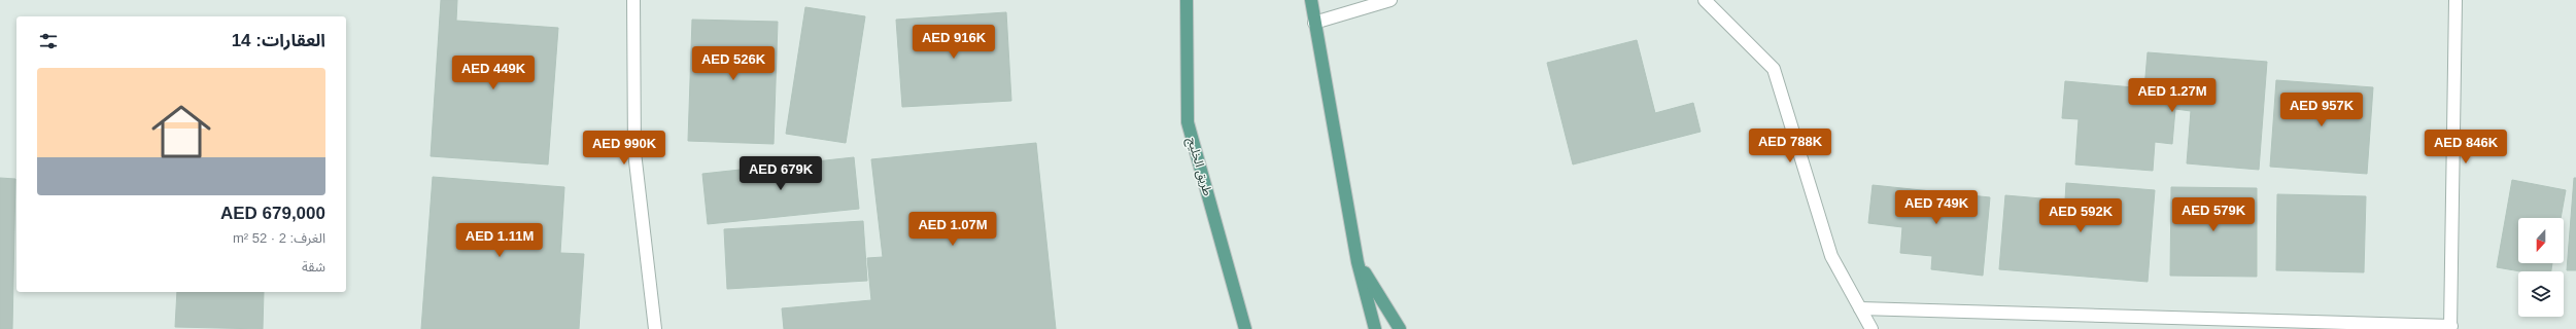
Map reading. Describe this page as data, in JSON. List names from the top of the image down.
{
  "streets": {
    "main road": ["طريق الخليج"]
  },
  "north": "bottom",
  "page": {
    "heading": "العقارات: 14",
    "price": [
      "AED 916K",
      "AED 526K",
      "AED 449K",
      "AED 1.27M",
      "AED 957K",
      "AED 788K",
      "AED 846K",
      "AED 990K",
      "AED 679K",
      "AED 749K",
      "AED 579K",
      "AED 592K",
      "AED 1.07M",
      "AED 1.11M"
    ],
    "list": [
      {
        "name": "AED 679,000",
        "note": "الغرف: 2 · 52 m² · شقة"
      }
    ]
  }
}
